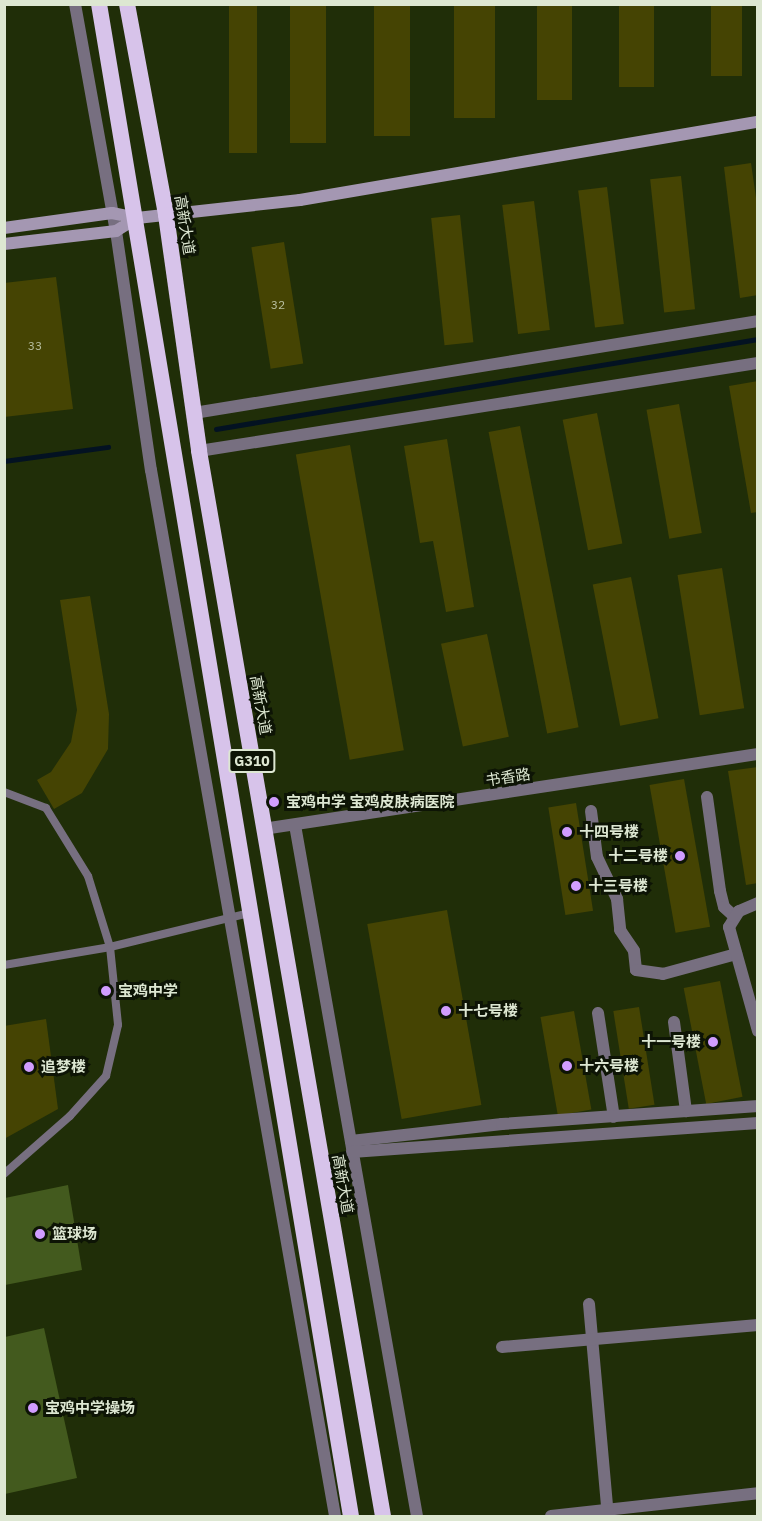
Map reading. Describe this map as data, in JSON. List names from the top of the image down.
{
  "streets": {
    "highway": ["高新大道", "G310"],
    "street": ["书香路"]
  },
  "crossings": [
    ["高新大道", "书香路"]
  ],
  "places": [
    "宝鸡中学 宝鸡皮肤病医院",
    "十四号楼",
    "十二号楼",
    "十三号楼",
    "宝鸡中学",
    "十七号楼",
    "十一号楼",
    "十六号楼",
    "追梦楼",
    "篮球场",
    "宝鸡中学操场"
  ],
  "house_numbers": ["32", "33"]
}
